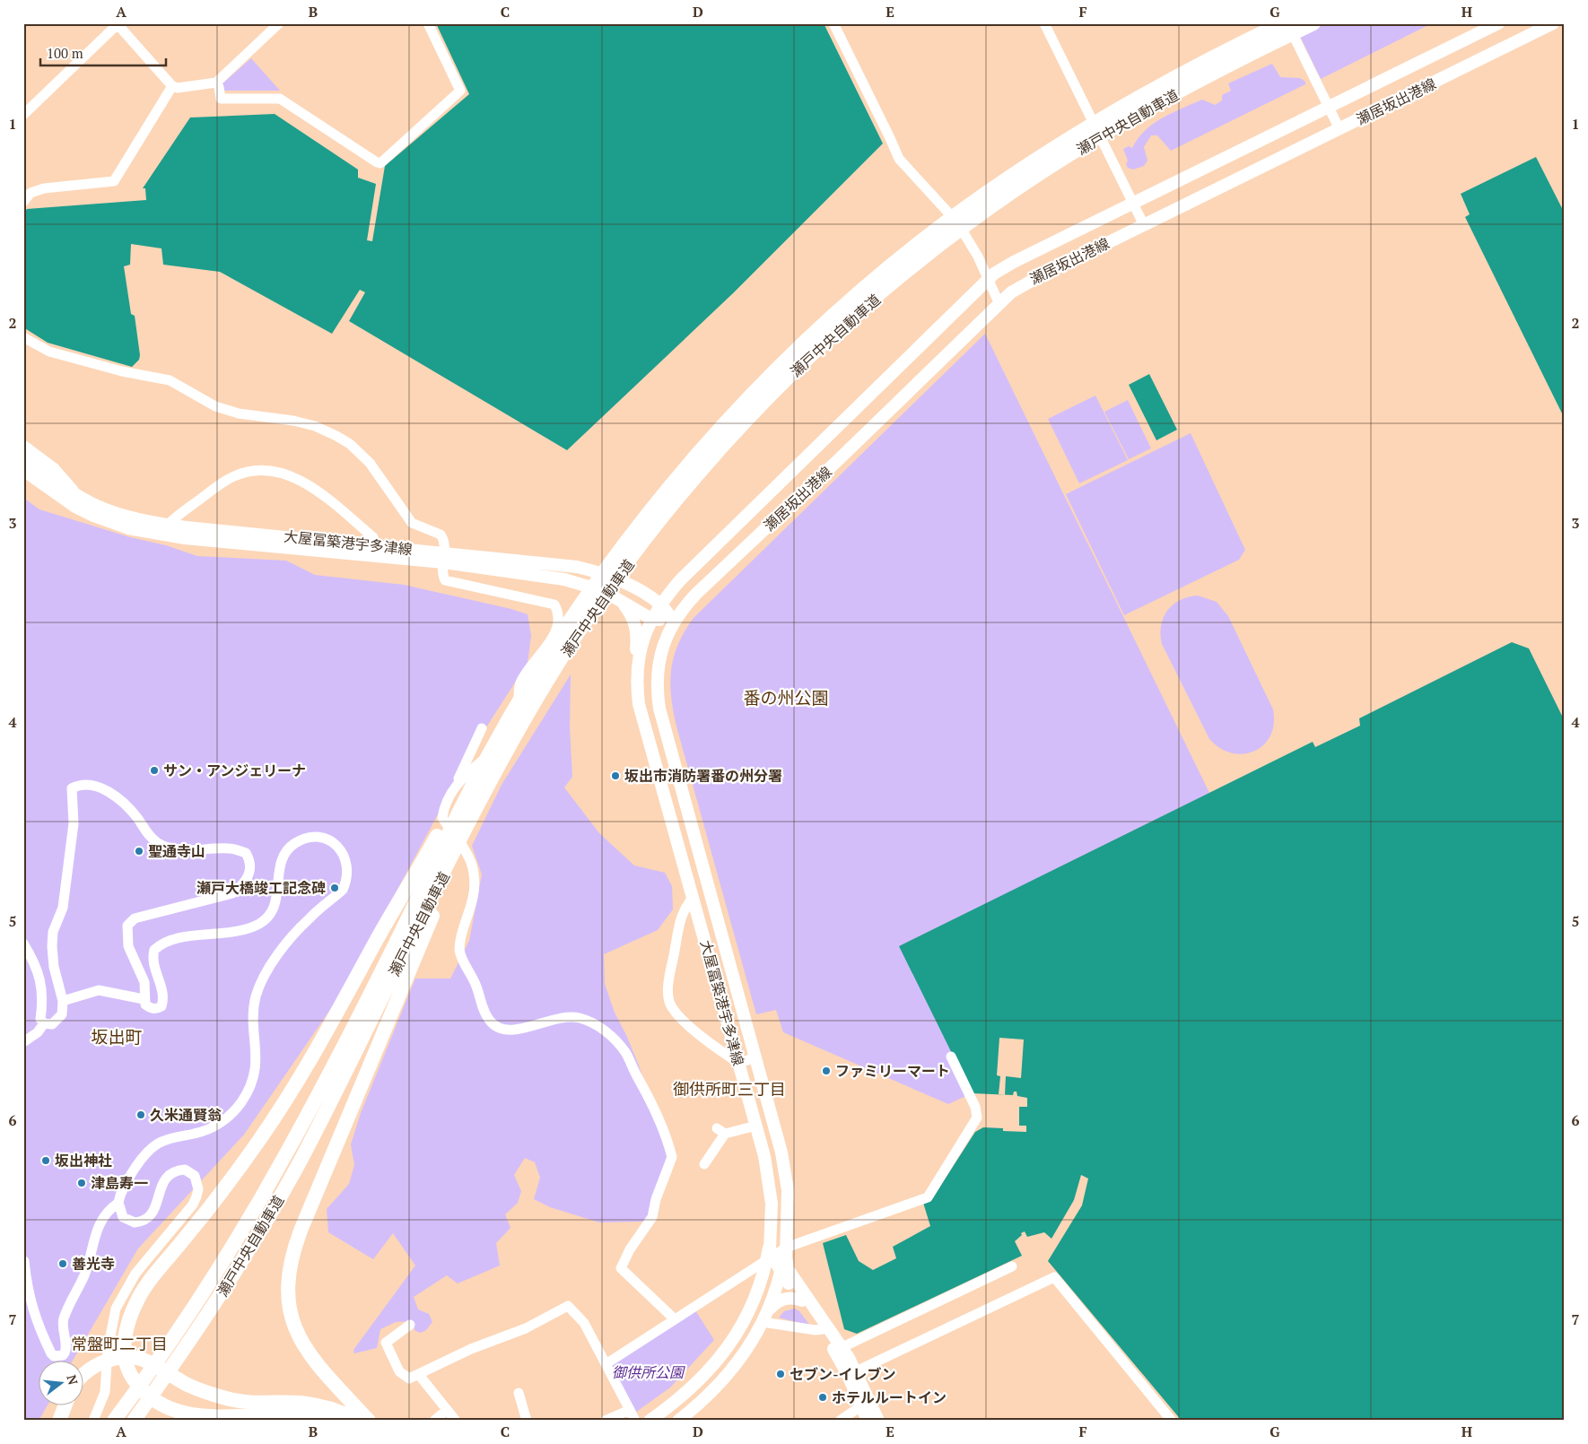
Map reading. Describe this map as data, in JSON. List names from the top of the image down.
{
  "streets": {
    "highway": ["瀬戸中央自動車道"],
    "main road": ["瀬居坂出港線", "大屋冨築港宇多津線"]
  },
  "crossings": [
    ["瀬居坂出港線", "大屋冨築港宇多津線"]
  ],
  "districts": [
    "番の州公園",
    "坂出町",
    "御供所町三丁目",
    "常盤町二丁目"
  ],
  "parks": ["御供所公園"],
  "places": [
    "サン・アンジェリーナ",
    "坂出市消防署番の州分署",
    "聖通寺山",
    "瀬戸大橋竣工記念碑",
    "ファミリーマート",
    "久米通賢翁",
    "坂出神社",
    "津島寿一",
    "善光寺",
    "セブン-イレブン",
    "ホテルルートイン"
  ],
  "scale_bar": "100 m",
  "north": "right",
  "grid": {
    "columns": [
      "A",
      "B",
      "C",
      "D",
      "E",
      "F",
      "G",
      "H"
    ],
    "rows": [
      "1",
      "2",
      "3",
      "4",
      "5",
      "6",
      "7"
    ]
  }
}
